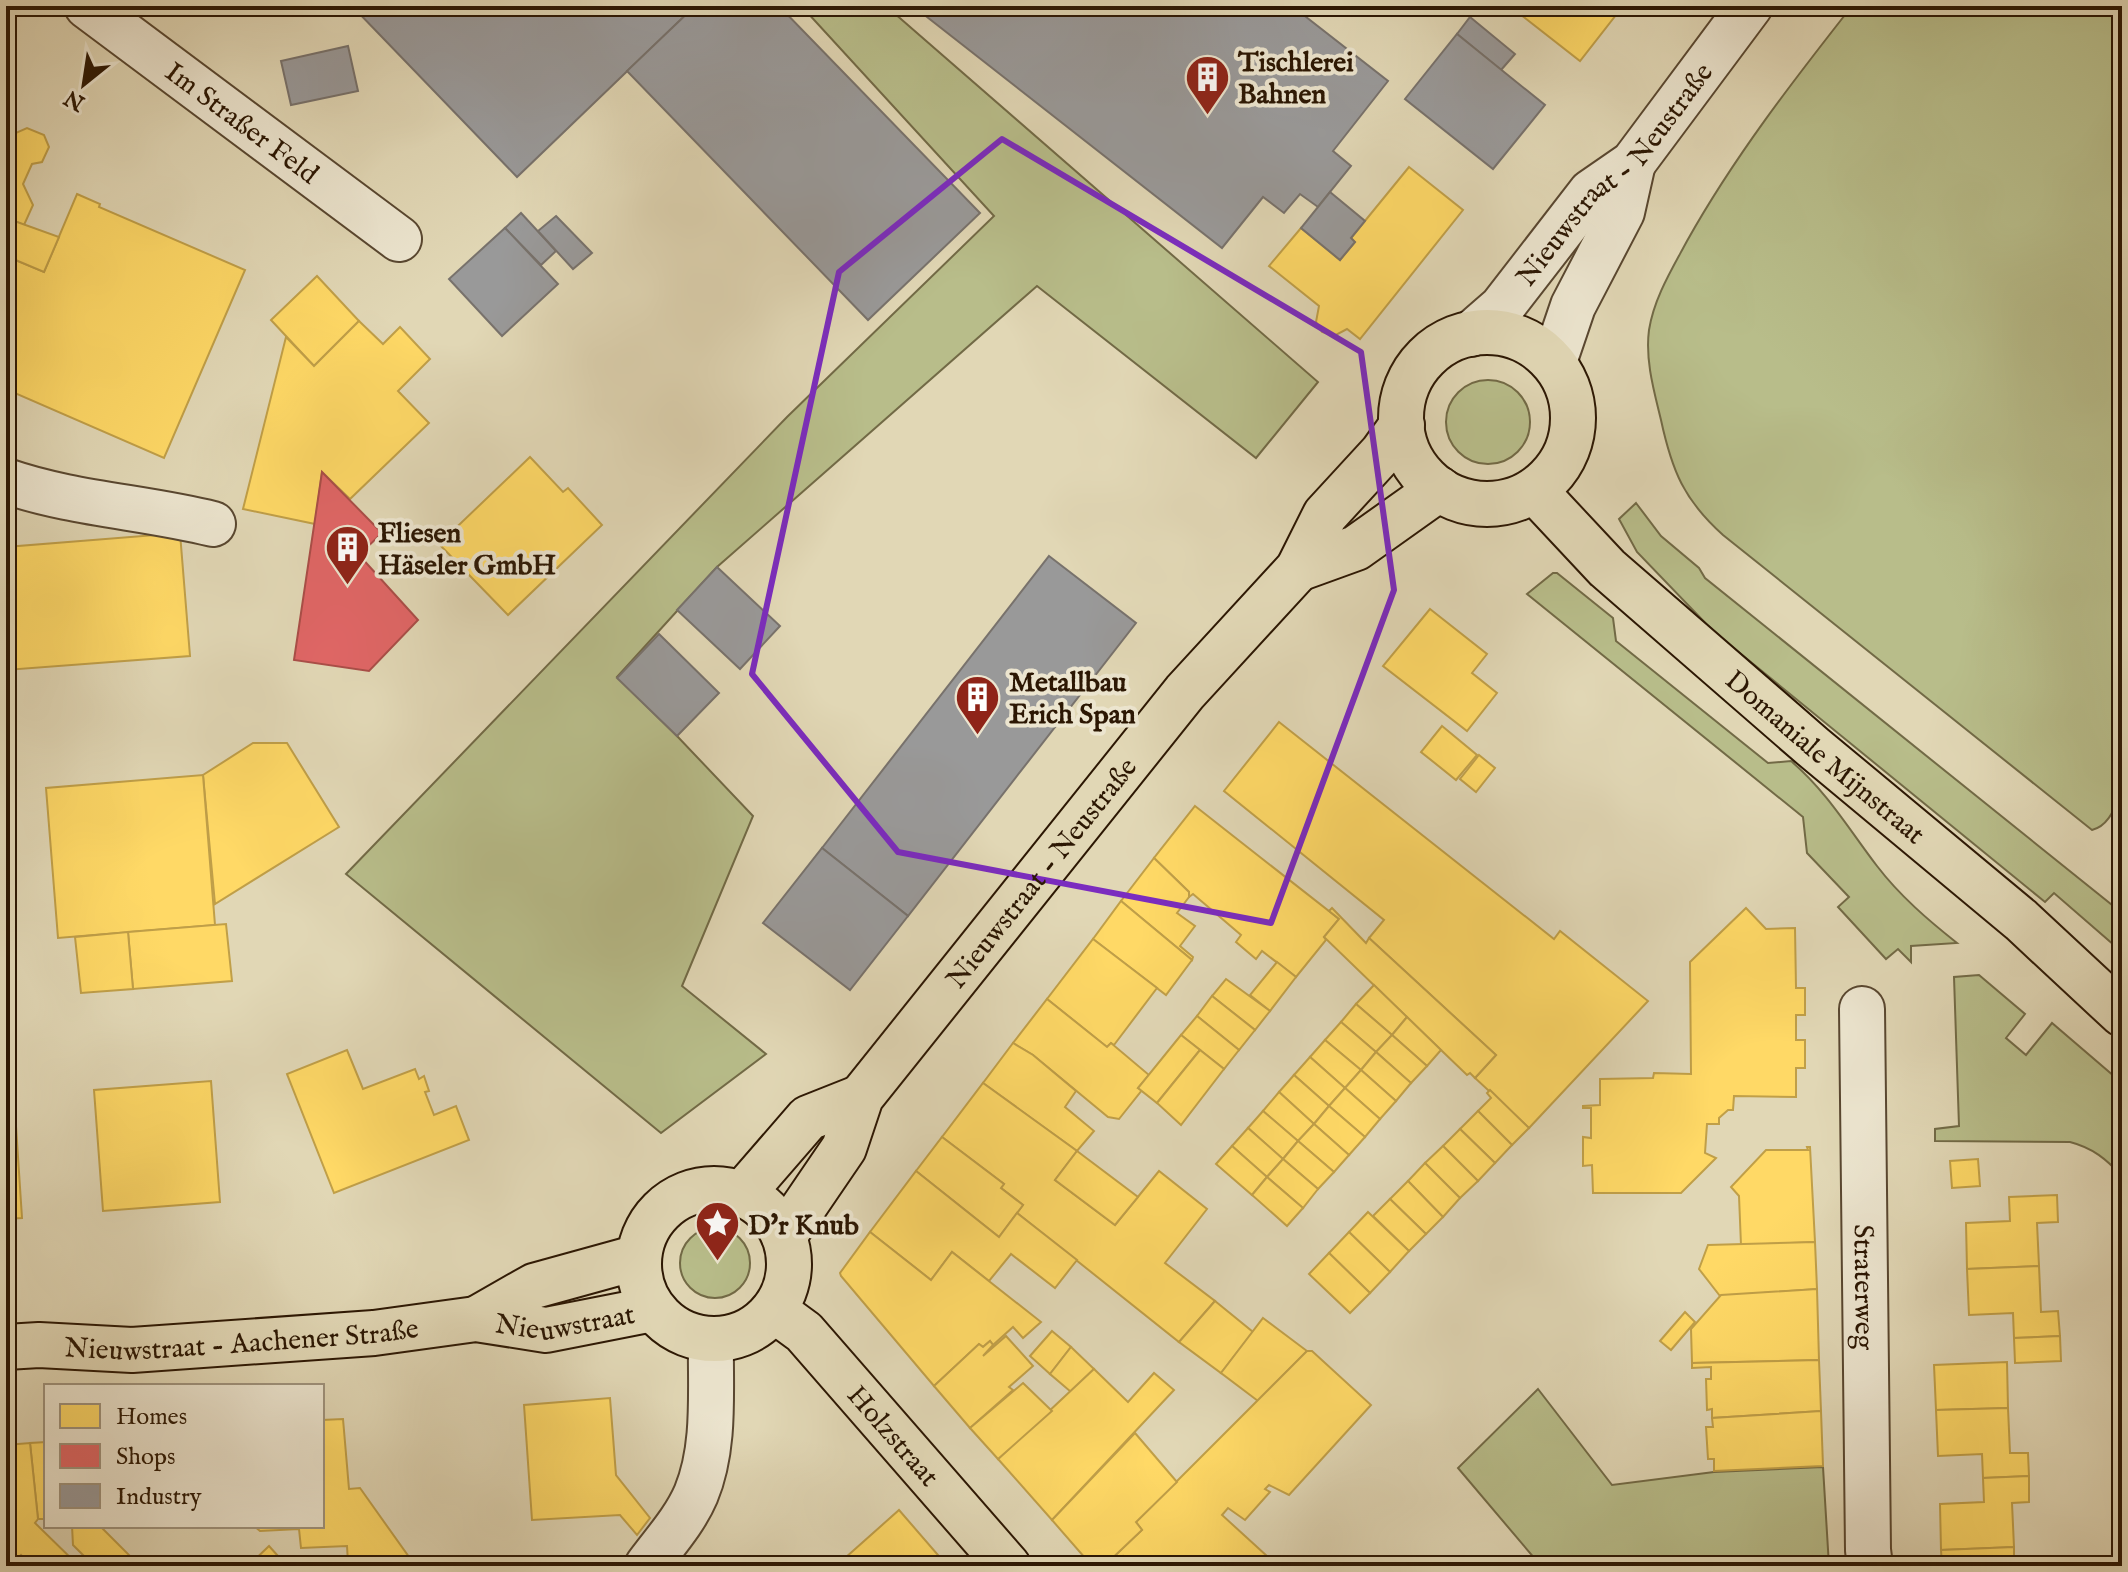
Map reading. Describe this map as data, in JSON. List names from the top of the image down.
{
  "streets": {
    "main road": [
      "Nieuwstraat - Neustraße",
      "Domaniale Mijnstraat",
      "Nieuwstraat",
      "Nieuwstraat - Aachener Straße",
      "Holzstraat"
    ],
    "street": ["Im Straßer Feld", "Straterweg"]
  },
  "crossings": [
    ["Nieuwstraat - Neustraße", "Domaniale Mijnstraat"],
    ["Nieuwstraat", "Nieuwstraat - Aachener Straße"],
    ["Nieuwstraat", "Holzstraat"]
  ],
  "places": {
    "building": ["Tischlerei Bahnen", "Fliesen Häseler GmbH", "Metallbau Erich Span"],
    "place": ["D'r Knub"]
  },
  "legend": ["Homes", "Shops", "Industry"],
  "north": "bottom left"
}
